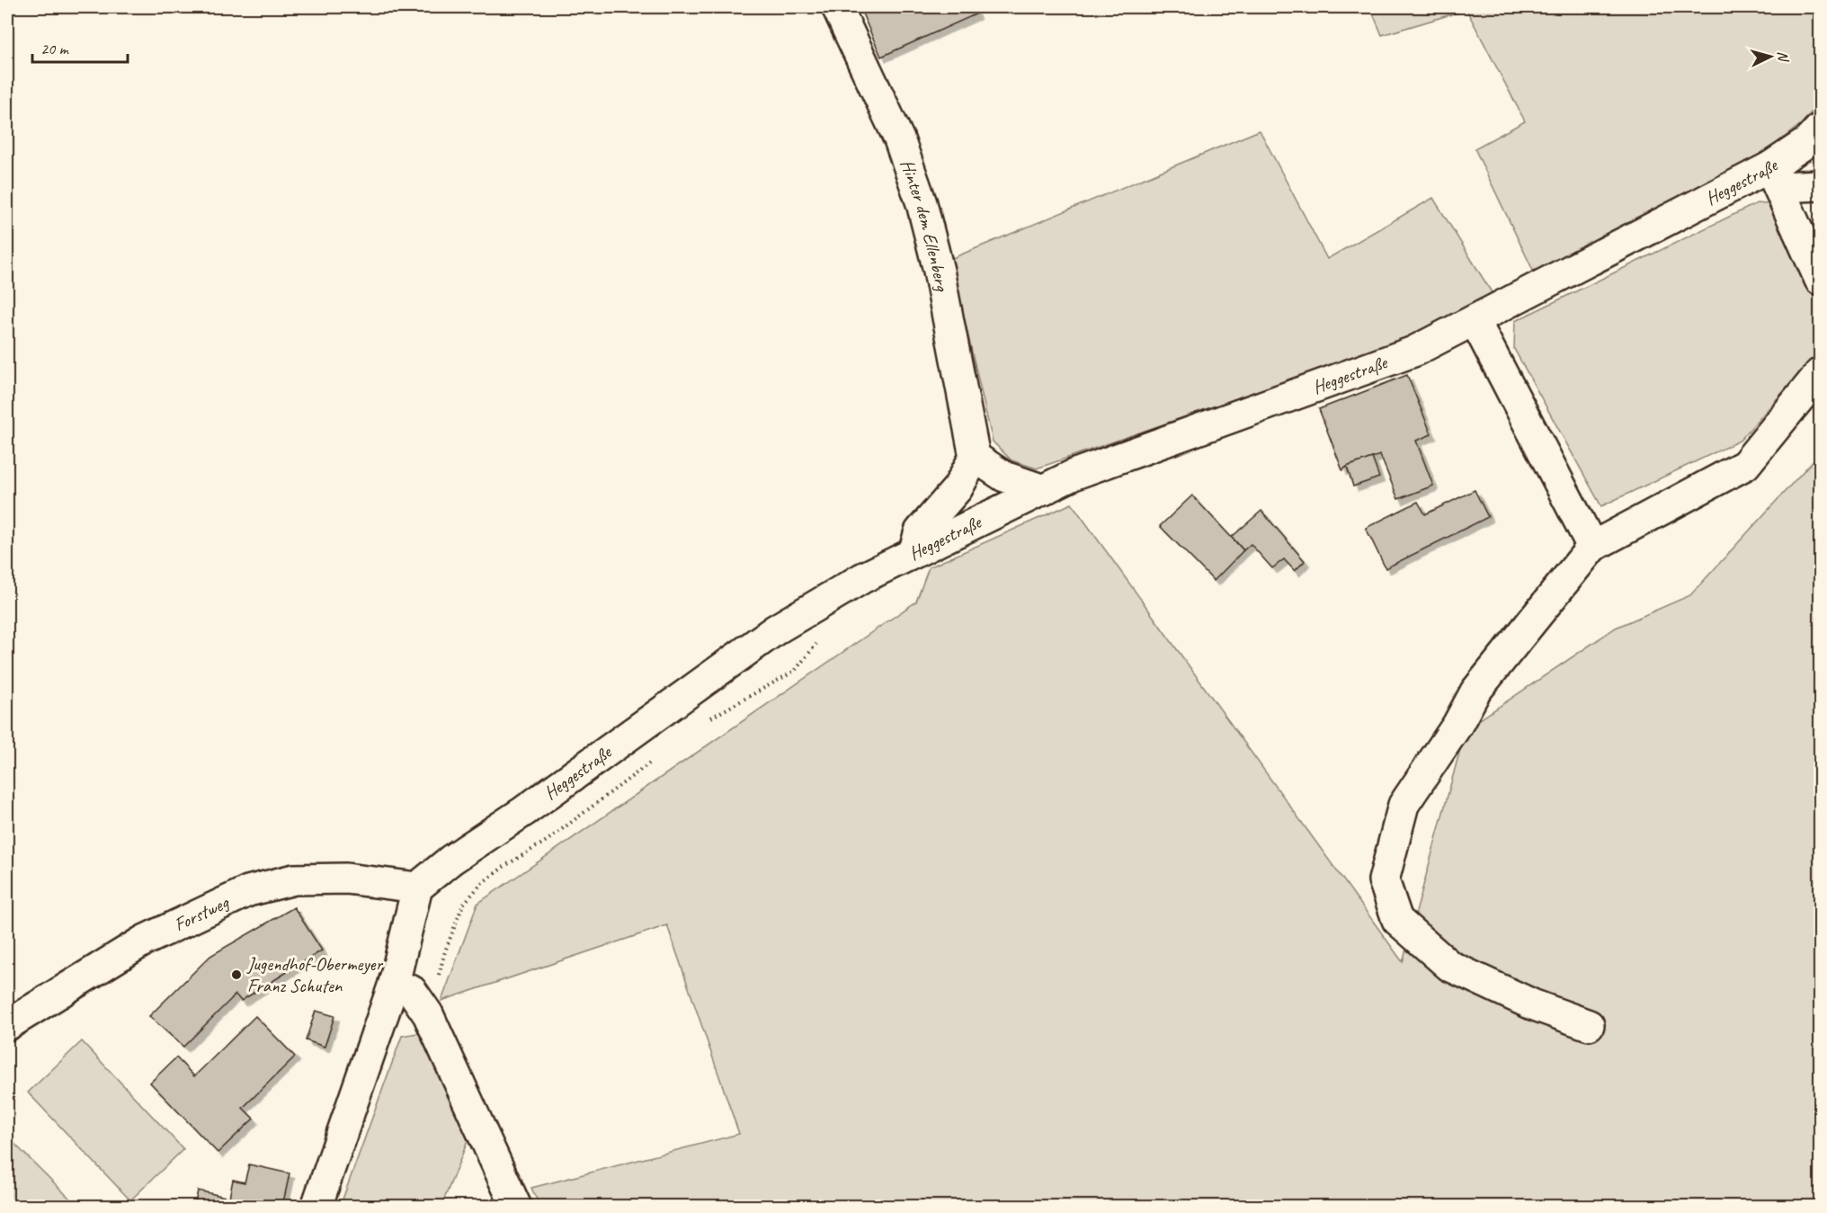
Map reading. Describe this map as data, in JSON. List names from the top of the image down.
{
  "streets": {
    "street": ["Heggestraße", "Hinter dem Ellenberg", "Forstweg"]
  },
  "crossings": [
    ["Heggestraße", "Forstweg"]
  ],
  "places": ["Jugendhof-Obermeyer Franz Schuten"],
  "scale_bar": "20 m",
  "north": "right"
}
